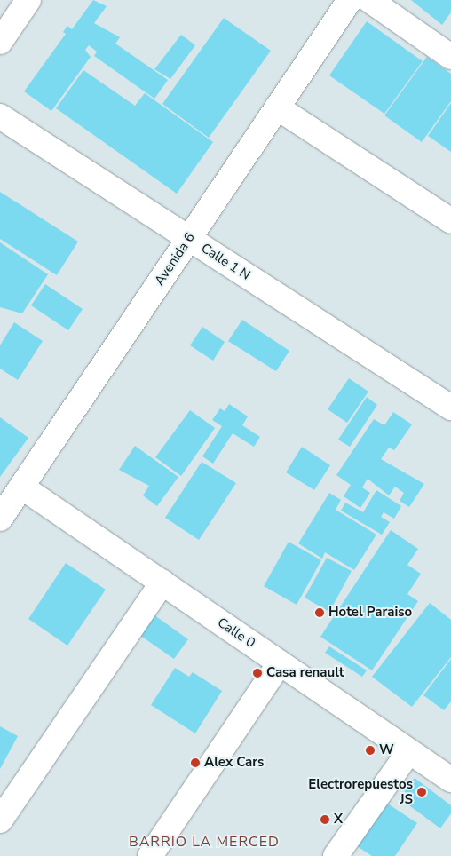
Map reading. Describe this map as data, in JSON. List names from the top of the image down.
{
  "streets": {
    "street": ["Avenida 6", "Calle 1 N", "Calle 0"]
  },
  "crossings": [
    ["Avenida 6", "Calle 1 N"],
    ["Avenida 6", "Calle 0"]
  ],
  "districts": ["BARRIO LA MERCED"],
  "places": [
    "Hotel Paraiso",
    "Casa renault",
    "W",
    "Alex Cars",
    "Electrorepuestos JS",
    "X"
  ]
}
